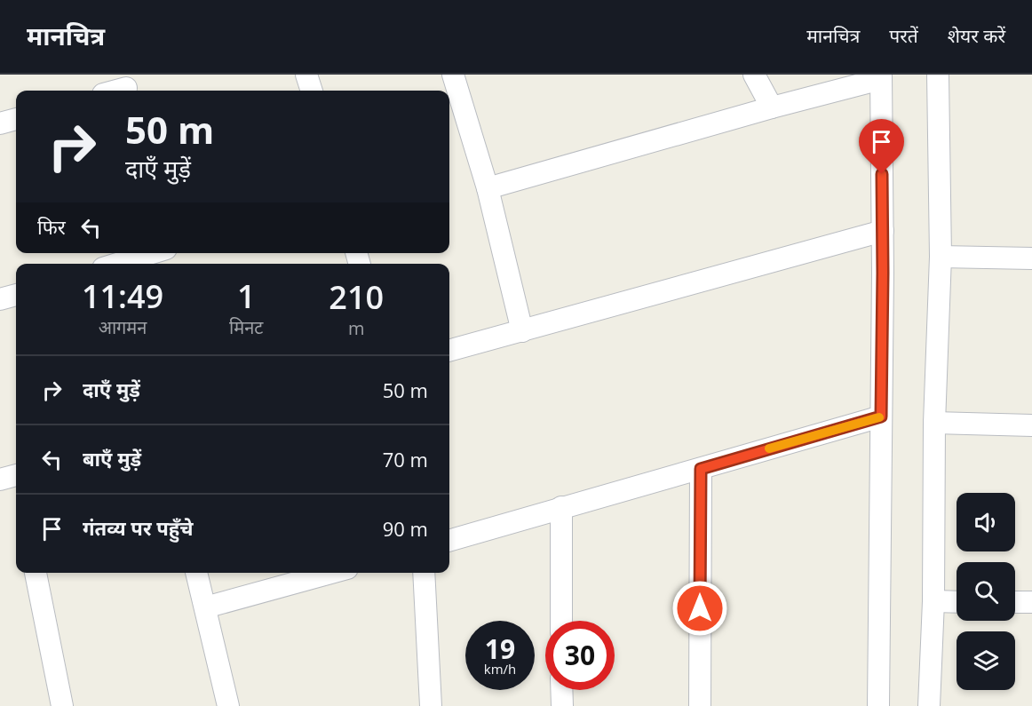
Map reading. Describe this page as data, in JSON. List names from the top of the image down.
{
  "page": {
    "header": "मानचित्र",
    "nav": ["मानचित्र", "परतें", "शेयर करें"],
    "turn": ["50 m", "दाएँ मुड़ें"],
    "then": "फिर",
    "eta": [
      "11:49",
      "आगमन",
      "1",
      "मिनट",
      "210",
      "m"
    ],
    "list": [
      {
        "name": "दाएँ मुड़ें",
        "value": "50 m"
      },
      {
        "name": "बाएँ मुड़ें",
        "value": "70 m"
      },
      {
        "name": "गंतव्य पर पहुँचे",
        "value": "90 m"
      }
    ],
    "speed": "19 km/h",
    "limit": "30"
  }
}
